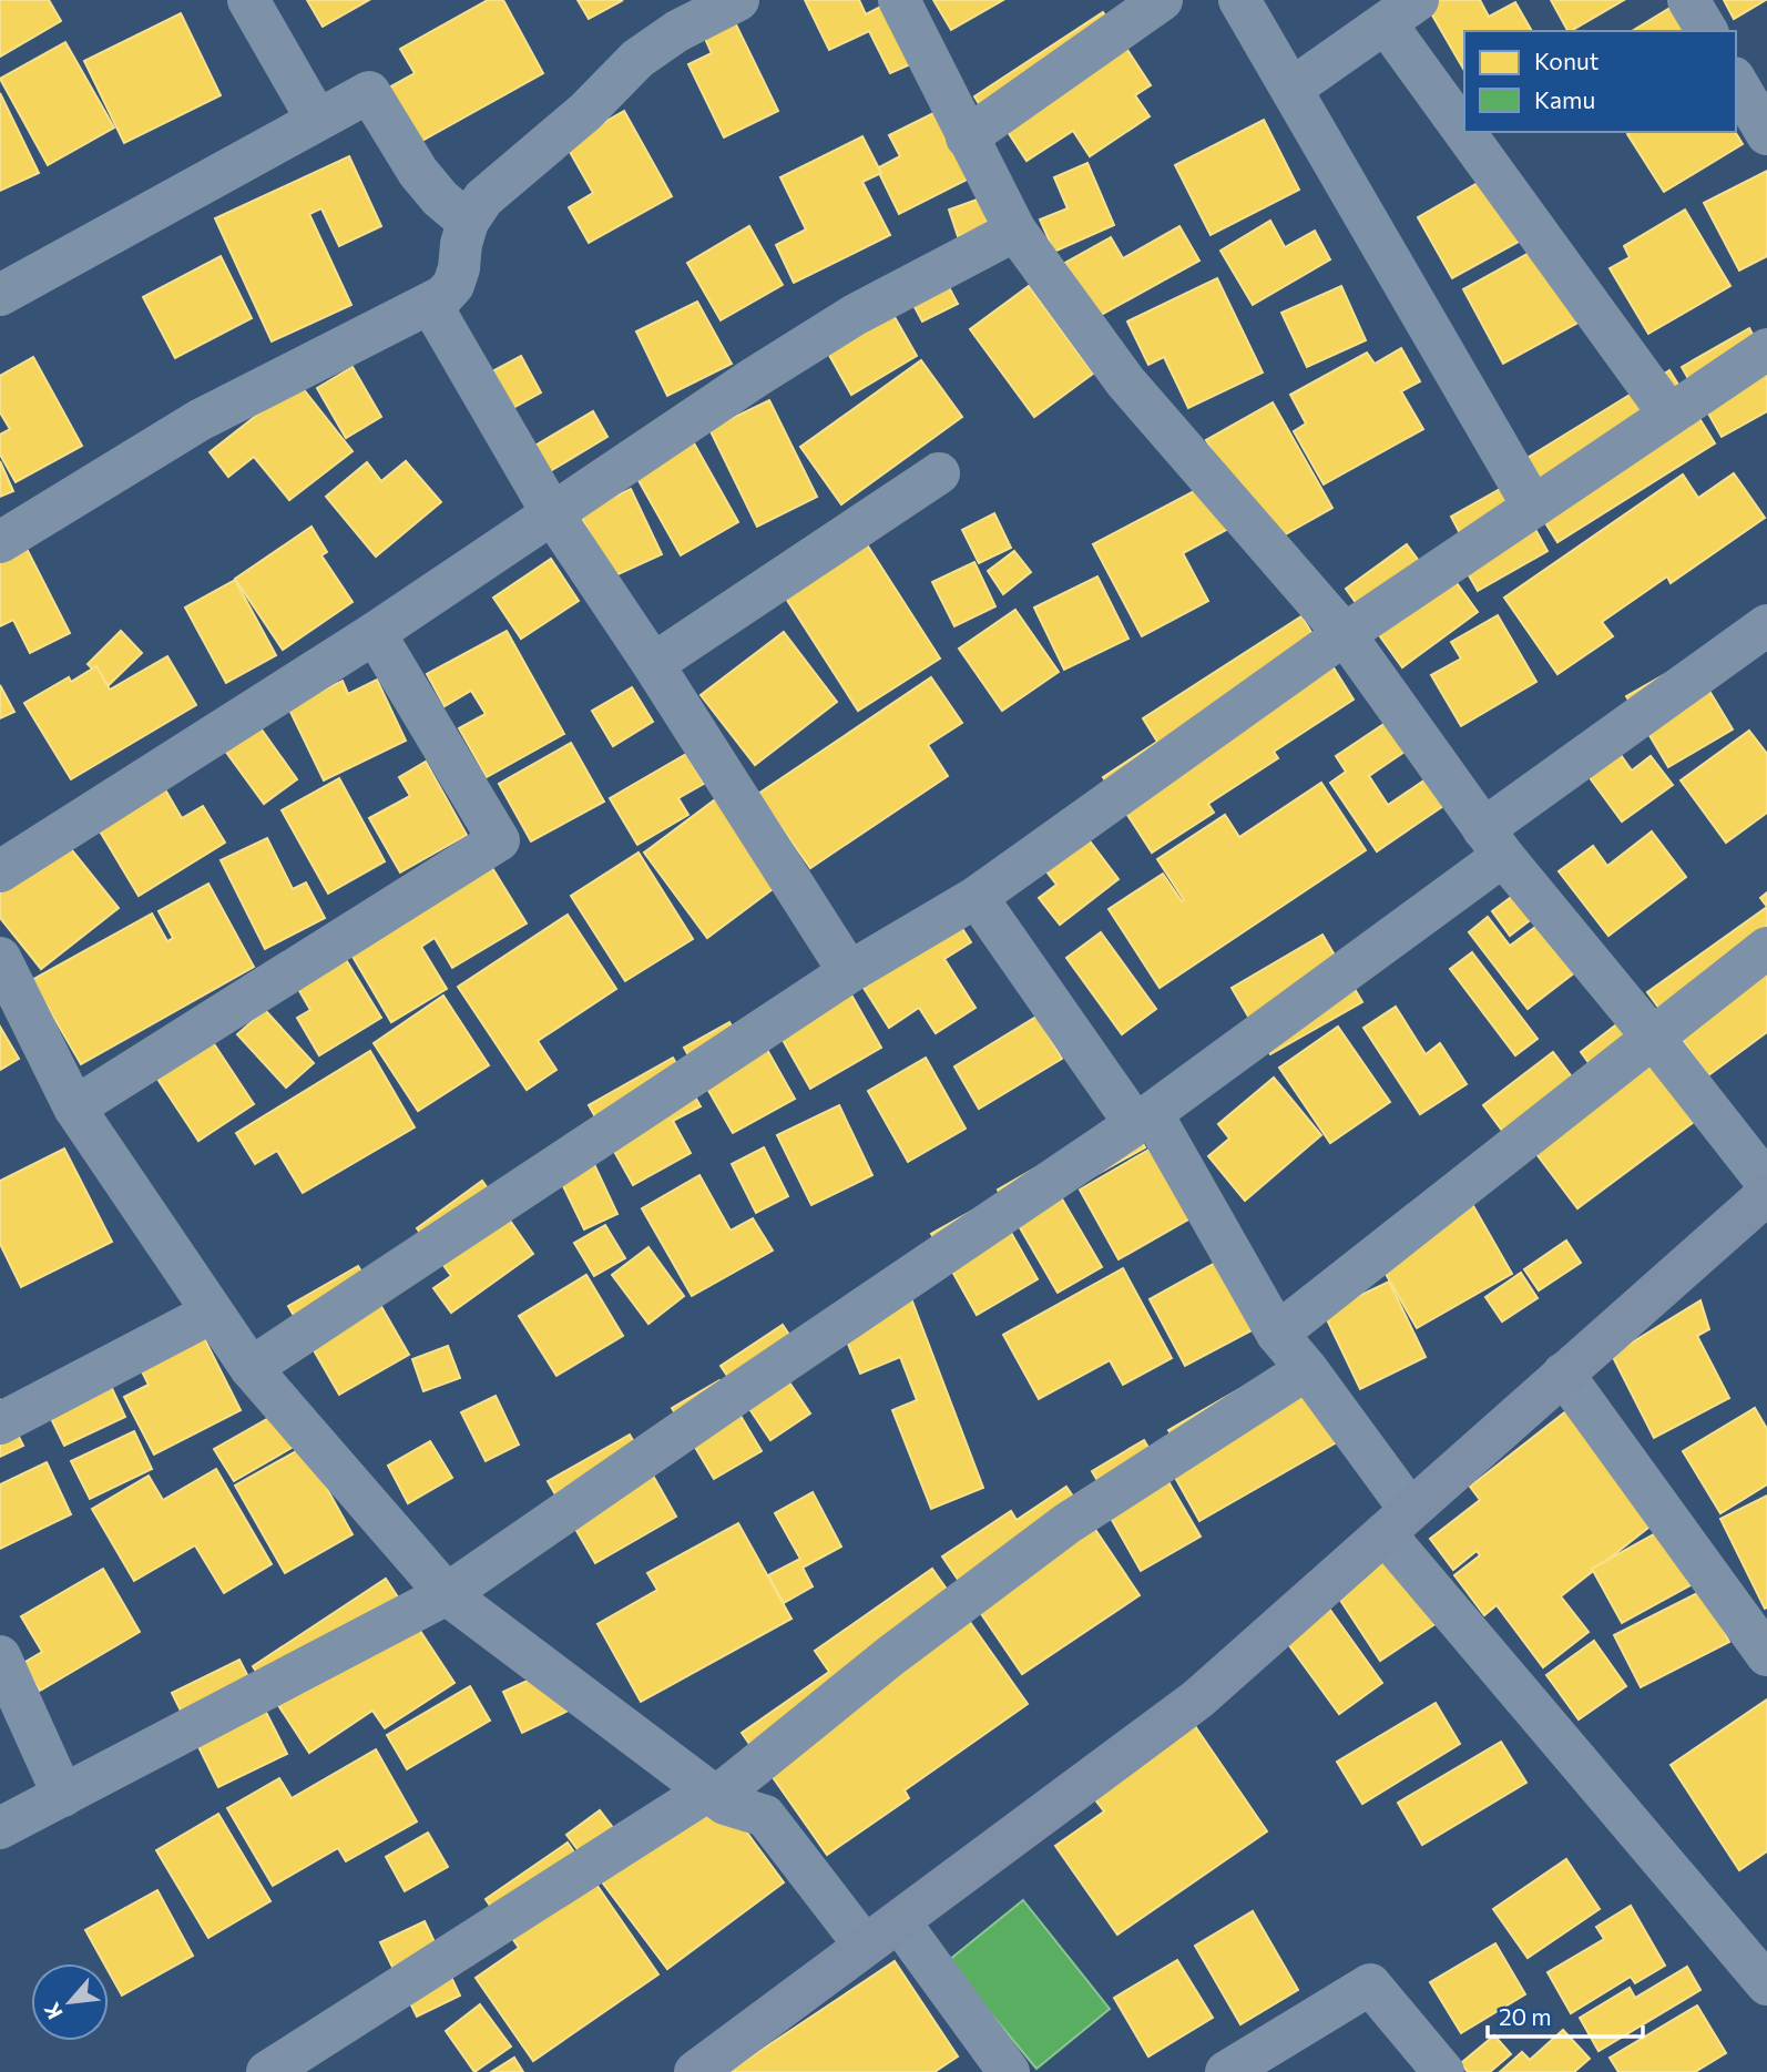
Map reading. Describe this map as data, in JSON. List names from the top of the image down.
{
  "legend": ["Konut", "Kamu"],
  "scale_bar": "20 m",
  "north": "bottom left"
}
